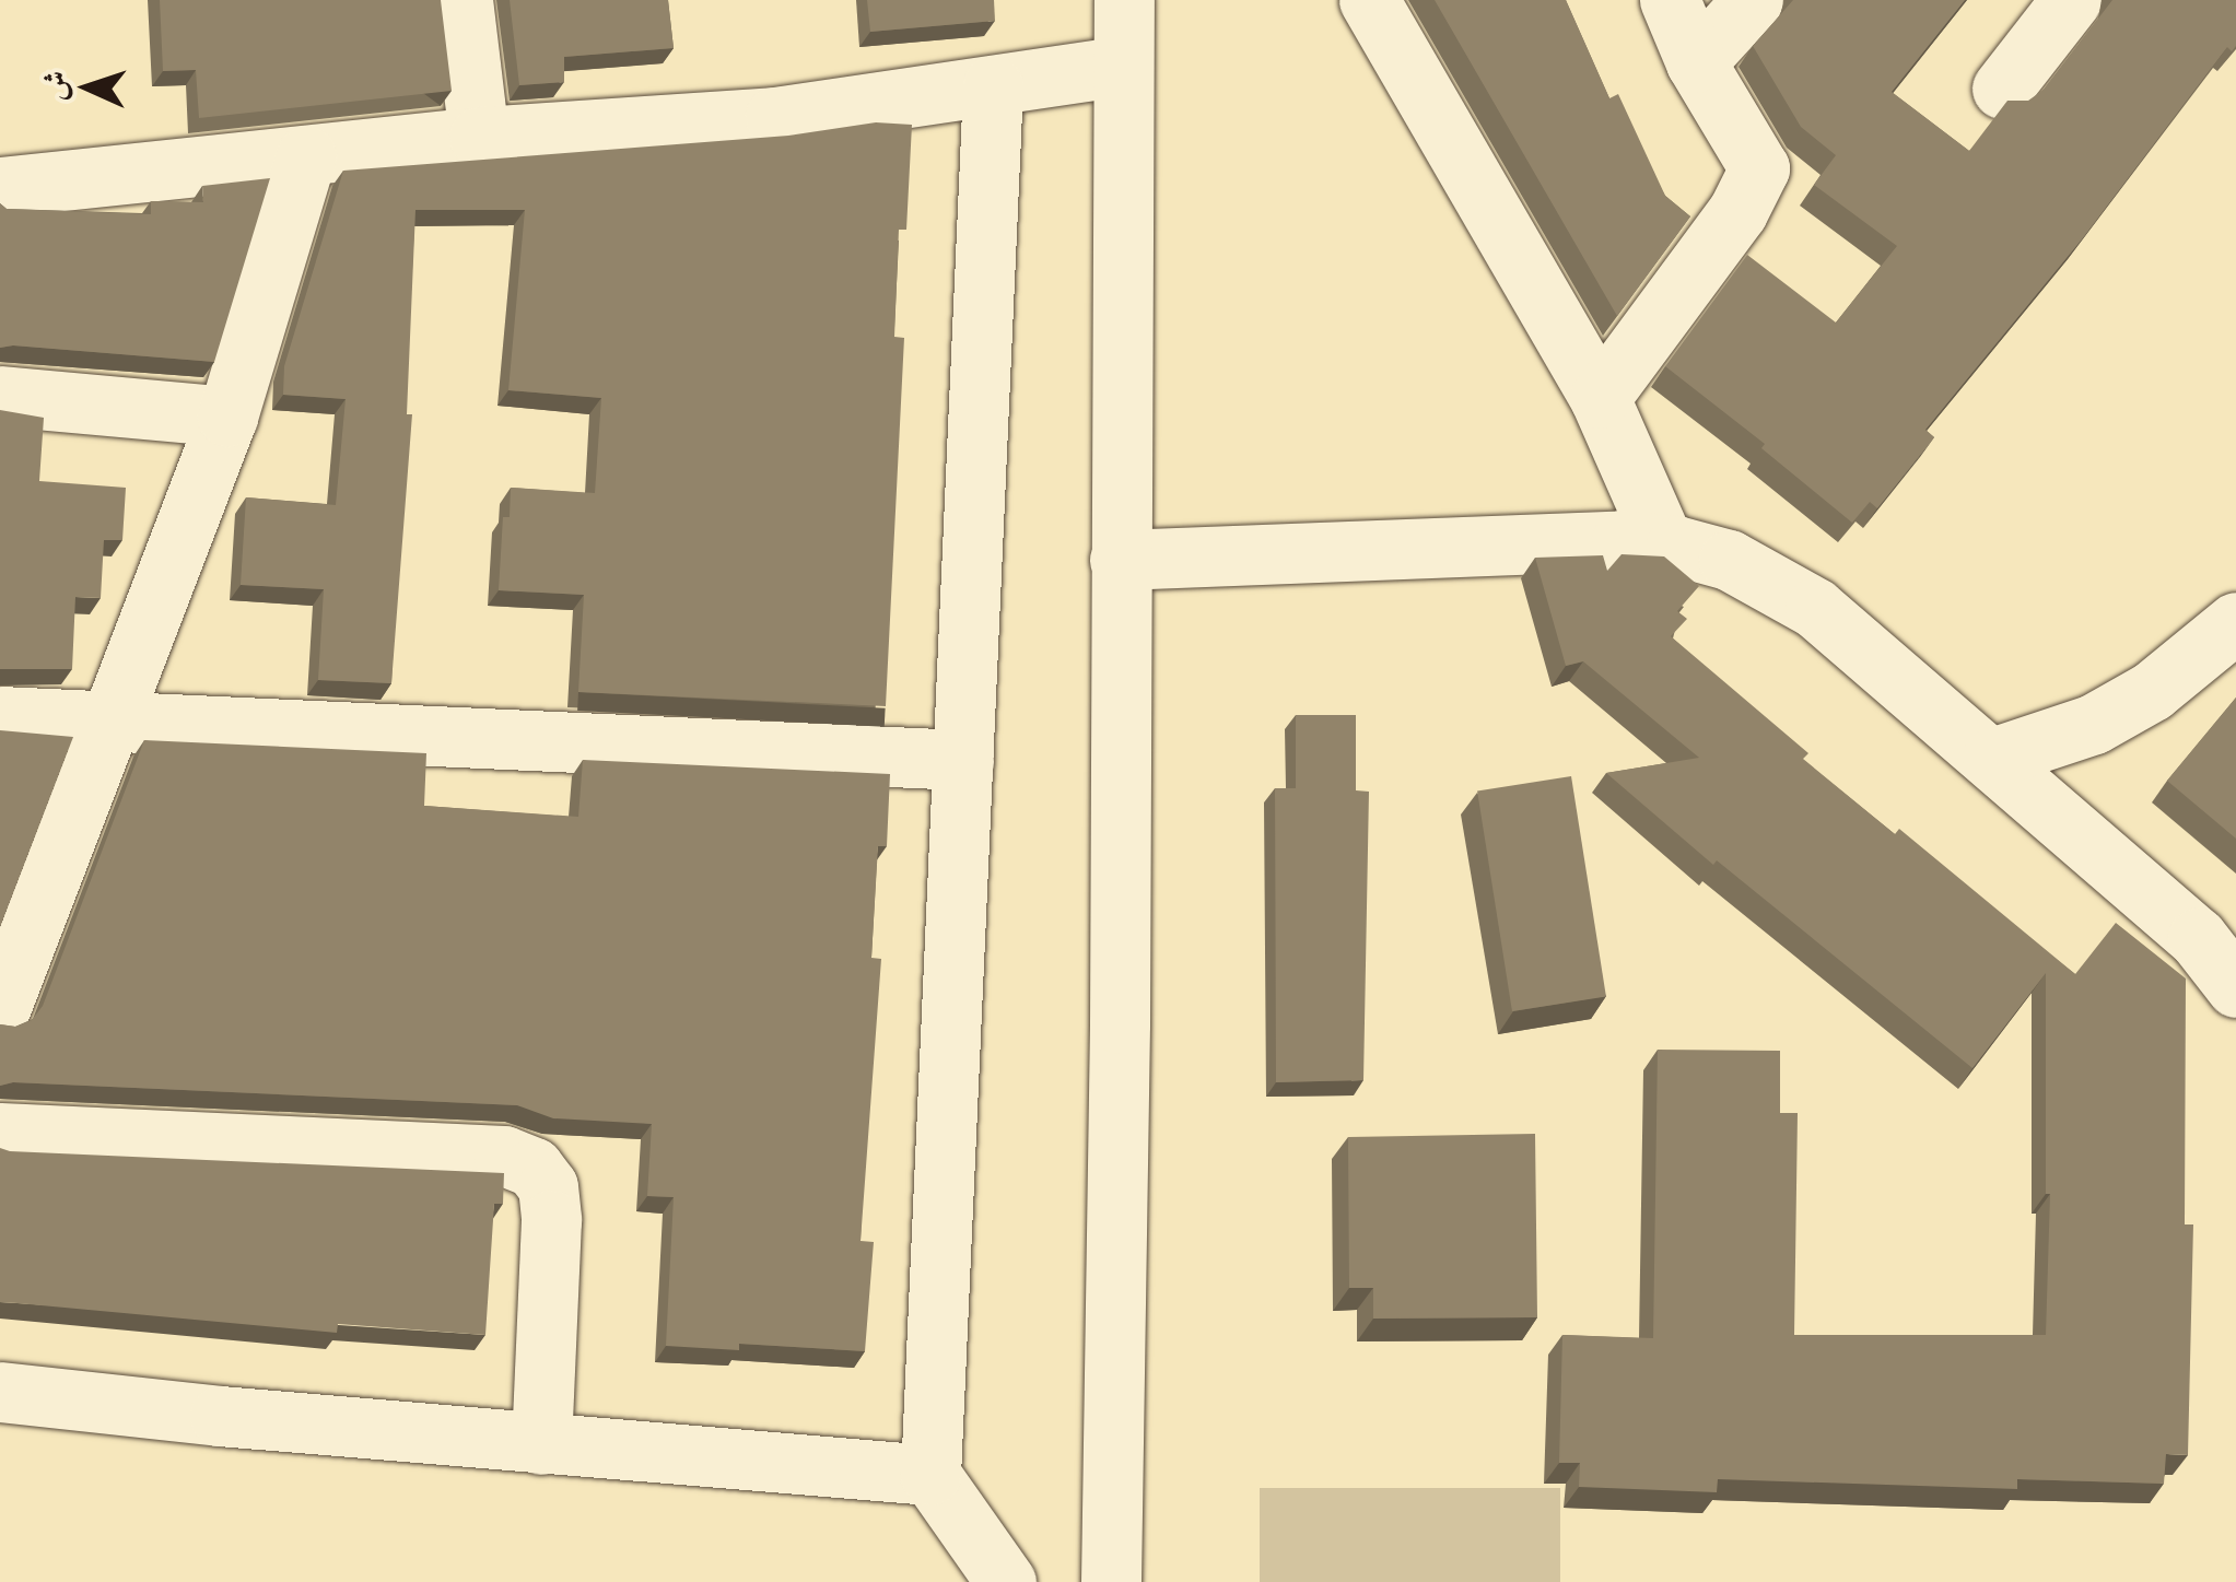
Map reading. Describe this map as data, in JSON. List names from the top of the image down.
{
  "north": "left"
}
